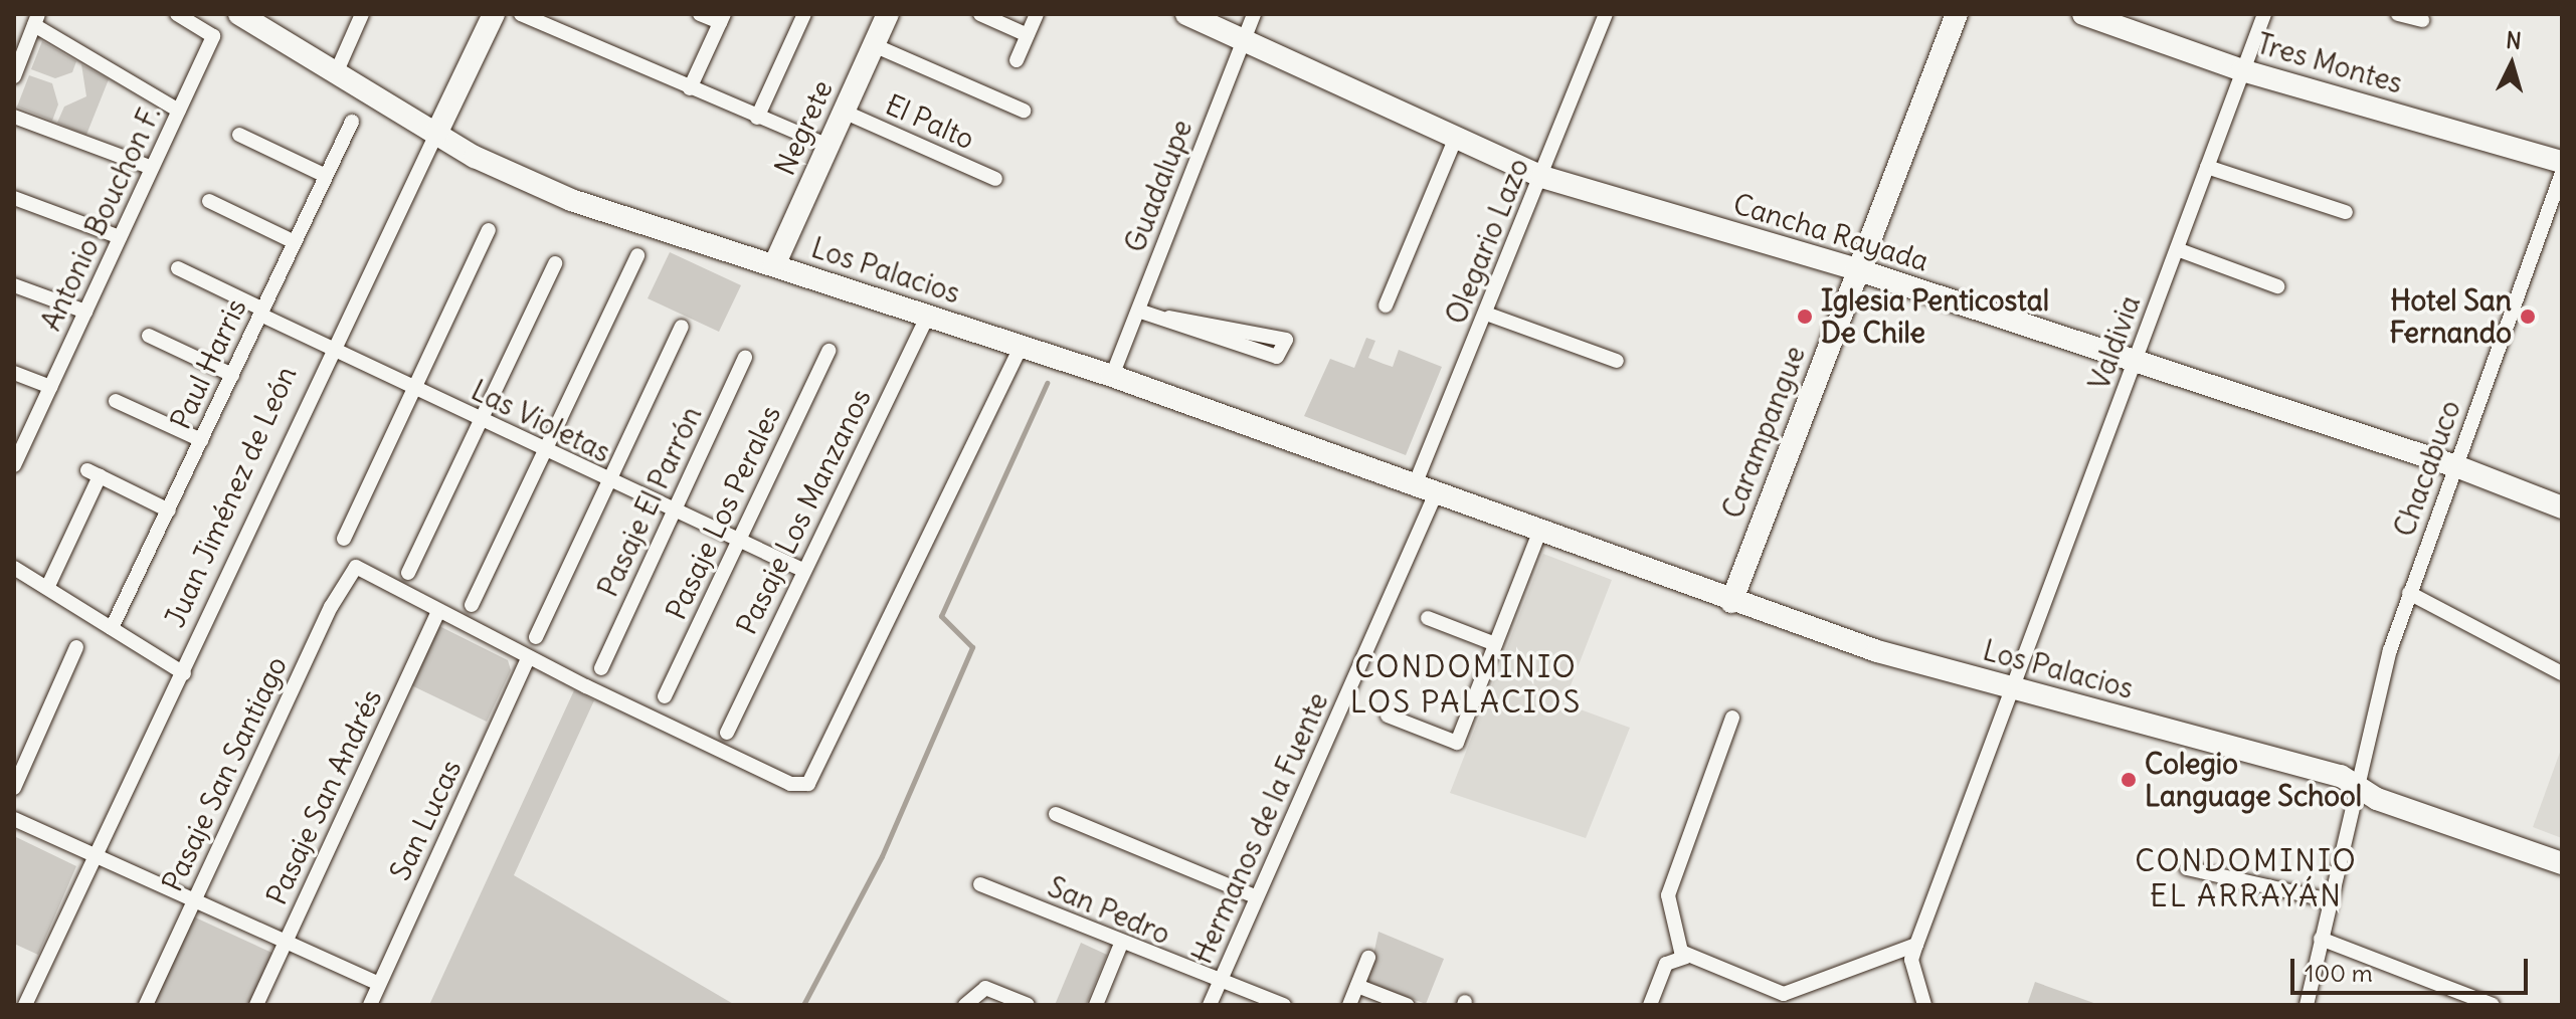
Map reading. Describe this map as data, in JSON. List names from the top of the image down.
{
  "streets": {
    "main road": [
      "Tres Montes",
      "Negrete",
      "Cancha Rayada",
      "Los Palacios",
      "Carampangue",
      "Juan Jiménez de León"
    ],
    "street": [
      "El Palto",
      "Guadalupe",
      "Antonio Bouchon F.",
      "Olegario Lazo",
      "Valdivia",
      "Paul Harris",
      "Las Violetas",
      "Chacabuco",
      "Pasaje El Parrón",
      "Pasaje Los Manzanos",
      "Pasaje Los Perales",
      "Pasaje San Santiago",
      "Pasaje San Andrés",
      "San Lucas",
      "Hermanos de la Fuente",
      "San Pedro"
    ]
  },
  "crossings": [
    ["Tres Montes", "Valdivia"],
    ["El Palto", "Negrete"],
    ["Negrete", "Los Palacios"],
    ["Guadalupe", "Cancha Rayada"],
    ["Guadalupe", "Los Palacios"],
    ["Cancha Rayada", "Olegario Lazo"],
    ["Cancha Rayada", "Valdivia"],
    ["Cancha Rayada", "Carampangue"],
    ["Cancha Rayada", "Chacabuco"],
    ["Olegario Lazo", "Los Palacios"],
    ["Olegario Lazo", "Hermanos de la Fuente"],
    ["Los Palacios", "Valdivia"],
    ["Los Palacios", "Carampangue"],
    ["Los Palacios", "Chacabuco"],
    ["Los Palacios", "Juan Jiménez de León"],
    ["Los Palacios", "Pasaje Los Manzanos"],
    ["Los Palacios", "Hermanos de la Fuente"],
    ["Paul Harris", "Las Violetas"],
    ["Las Violetas", "Juan Jiménez de León"],
    ["Las Violetas", "Pasaje El Parrón"],
    ["Las Violetas", "Pasaje Los Manzanos"],
    ["Las Violetas", "Pasaje Los Perales"],
    ["Pasaje San Santiago", "Pasaje San Andrés"],
    ["Hermanos de la Fuente", "San Pedro"]
  ],
  "districts": ["CONDOMINIO LOS PALACIOS", "CONDOMINIO EL ARRAYÁN"],
  "places": ["Iglesia Penticostal De Chile", "Hotel San Fernando", "Colegio Language School"],
  "scale_bar": "100 m",
  "north": "top"
}
